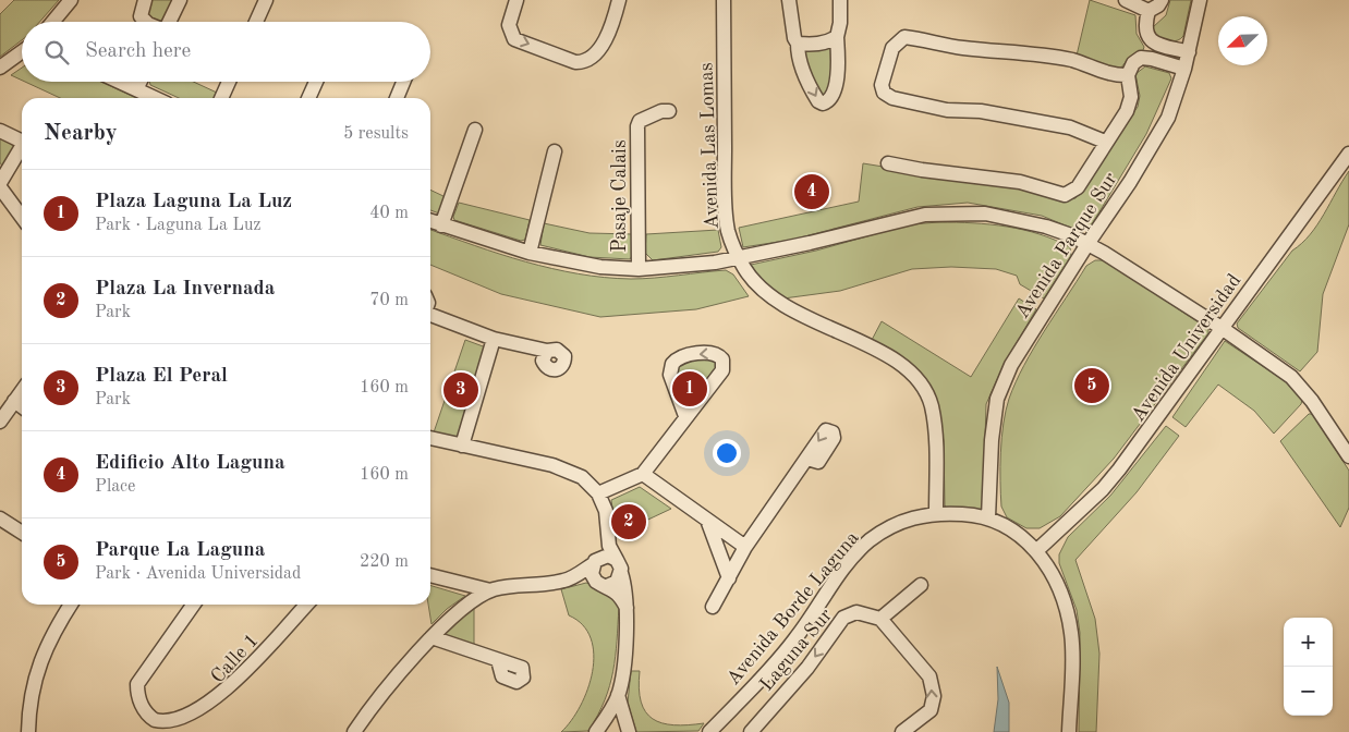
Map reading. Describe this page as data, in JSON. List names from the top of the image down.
{
  "streets": {
    "street": [
      "Avenida Las Lomas",
      "Pasaje Calais",
      "Avenida Parque Sur",
      "Avenida Universidad",
      "Avenida Borde Laguna",
      "Laguna Sur",
      "Calle 1"
    ]
  },
  "crossings": [
    ["Avenida Las Lomas", "Avenida Borde Laguna"],
    ["Avenida Parque Sur", "Avenida Borde Laguna"],
    ["Avenida Universidad", "Avenida Borde Laguna"]
  ],
  "north": "bottom left",
  "page": {
    "search": "Search here",
    "heading": ["Nearby", "5 results"],
    "list": [
      {
        "mark": "1",
        "name": "Plaza Laguna La Luz",
        "note": "Park · Laguna La Luz",
        "value": "40 m"
      },
      {
        "mark": "2",
        "name": "Plaza La Invernada",
        "note": "Park",
        "value": "70 m"
      },
      {
        "mark": "3",
        "name": "Plaza El Peral",
        "note": "Park",
        "value": "160 m"
      },
      {
        "mark": "4",
        "name": "Edificio Alto Laguna",
        "note": "Place",
        "value": "160 m"
      },
      {
        "mark": "5",
        "name": "Parque La Laguna",
        "note": "Park · Avenida Universidad",
        "value": "220 m"
      }
    ],
    "pins": [
      "4",
      "5",
      "1",
      "3",
      "2"
    ],
    "map_buttons": ["+", "−"]
  }
}
